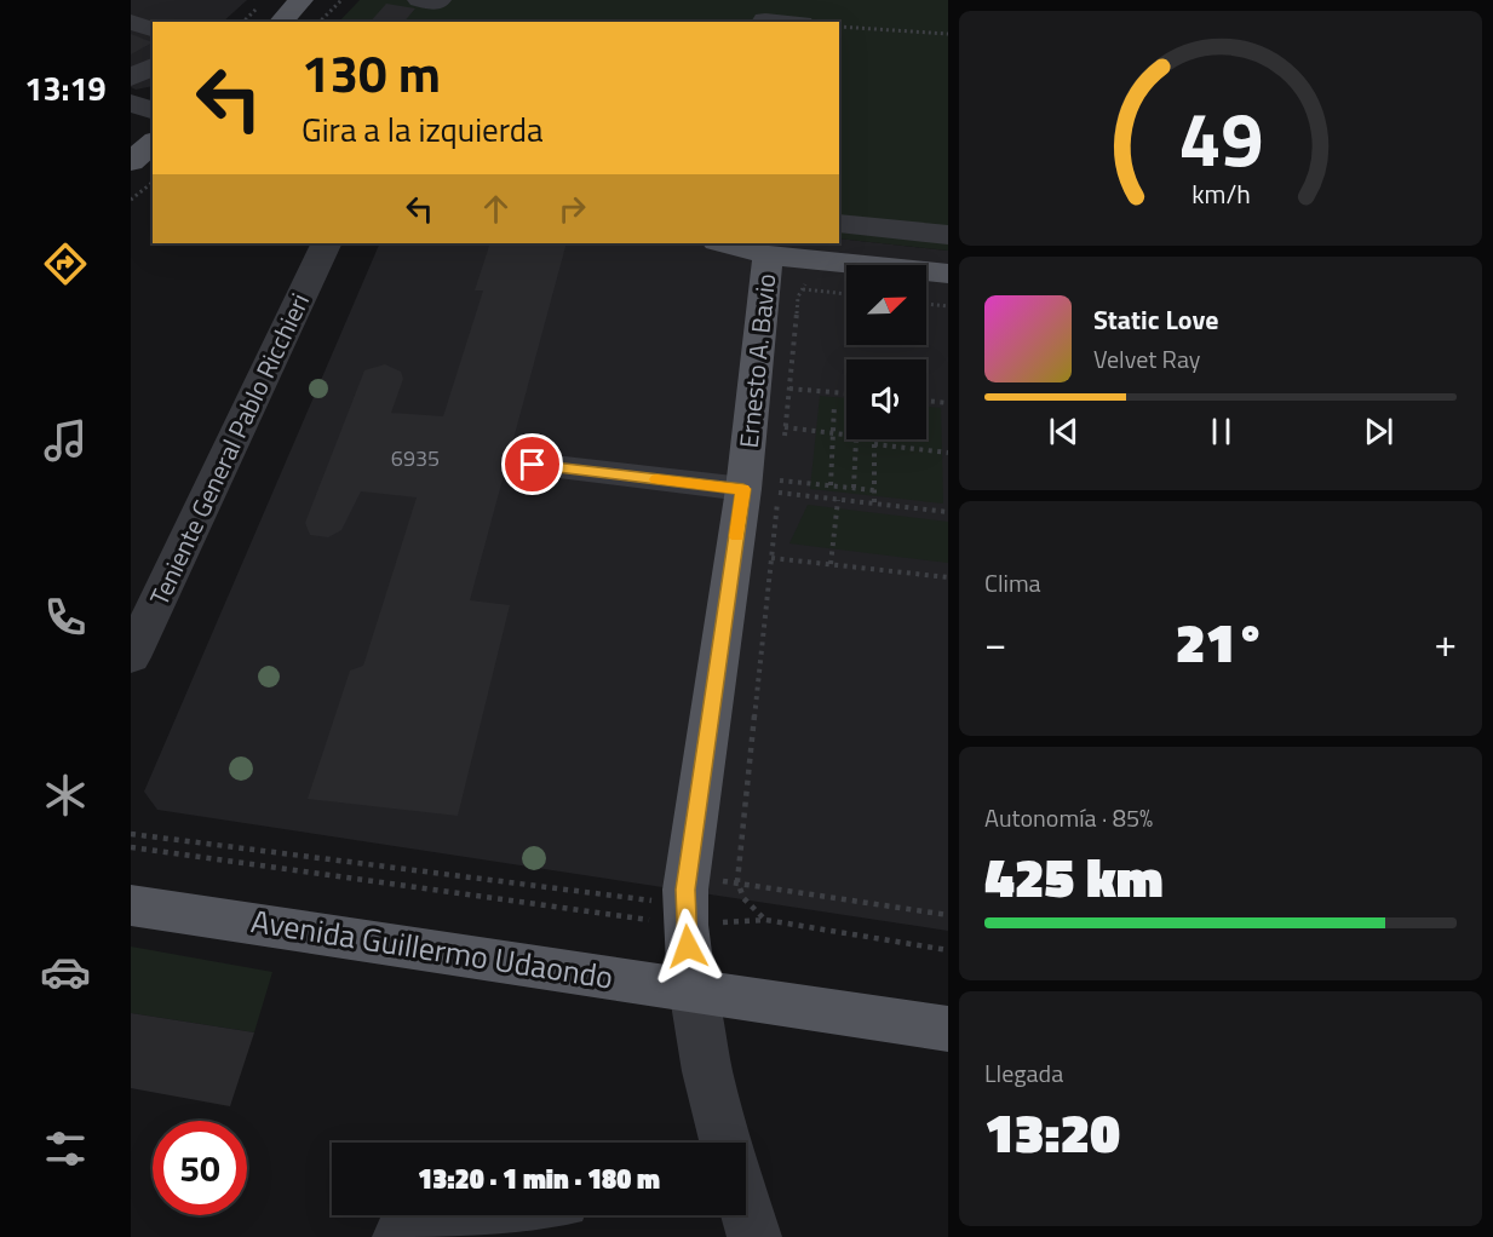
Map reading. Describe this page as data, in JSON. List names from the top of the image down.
{
  "streets": {
    "main road": ["Ernesto A. Bavio", "Avenida Guillermo Udaondo"],
    "street": ["Teniente General Pablo Ricchieri"]
  },
  "crossings": [
    ["Ernesto A. Bavio", "Avenida Guillermo Udaondo"]
  ],
  "house_numbers": ["6935"],
  "north": "top right",
  "page": {
    "tabs": "13:19",
    "turn": ["130 m", "Gira a la izquierda"],
    "song": ["Static Love", "Velvet Ray"],
    "tile": [
      "Clima",
      ["Autonomía · 85%", "425 km"],
      ["Llegada", "13:20"]
    ],
    "heat": ["−", "21°", "+"],
    "limit": "50",
    "trip": "13:20 · 1 min · 180 m",
    "gauge": ["49", "km/h"]
  }
}
